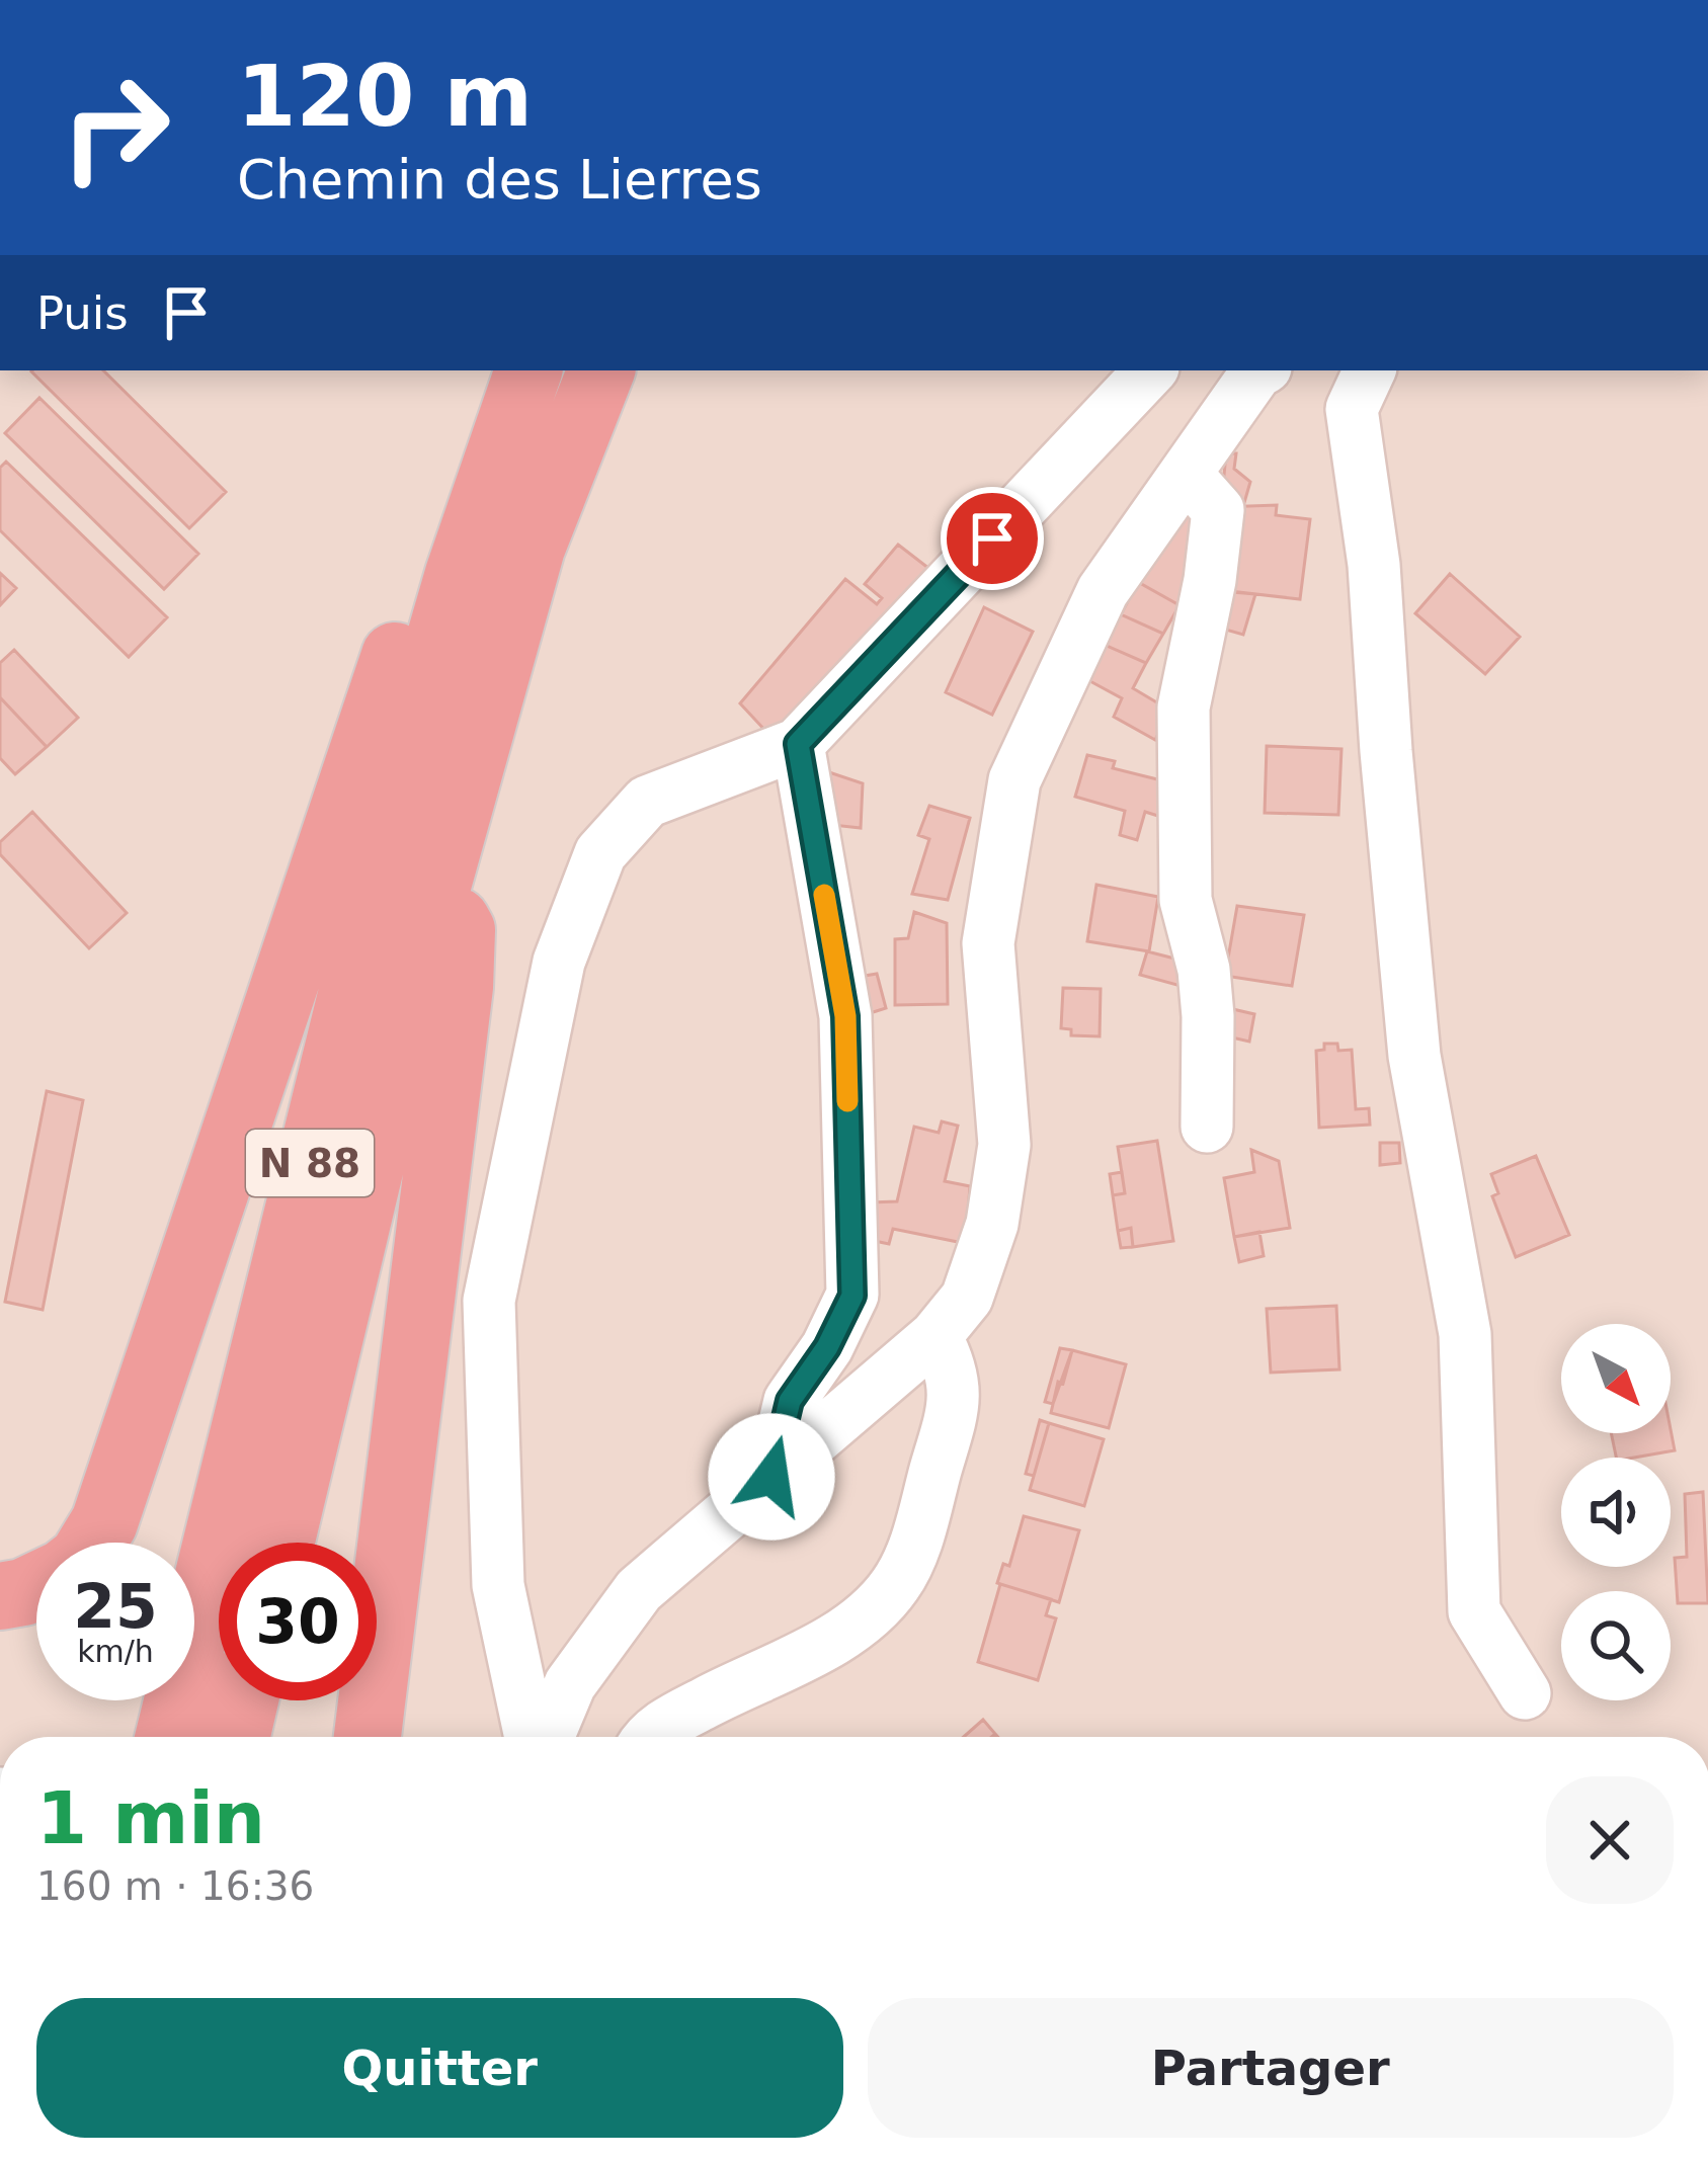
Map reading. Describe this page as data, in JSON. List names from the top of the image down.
{
  "streets": {
    "highway": ["N 88"]
  },
  "north": "bottom right",
  "page": {
    "turn": ["120 m", "Chemin des Lierres"],
    "then": "Puis",
    "speed": "25 km/h",
    "limit": "30",
    "heading": ["1 min", "160 m · 16:36"],
    "buttons": ["Quitter", "Partager"]
  }
}
